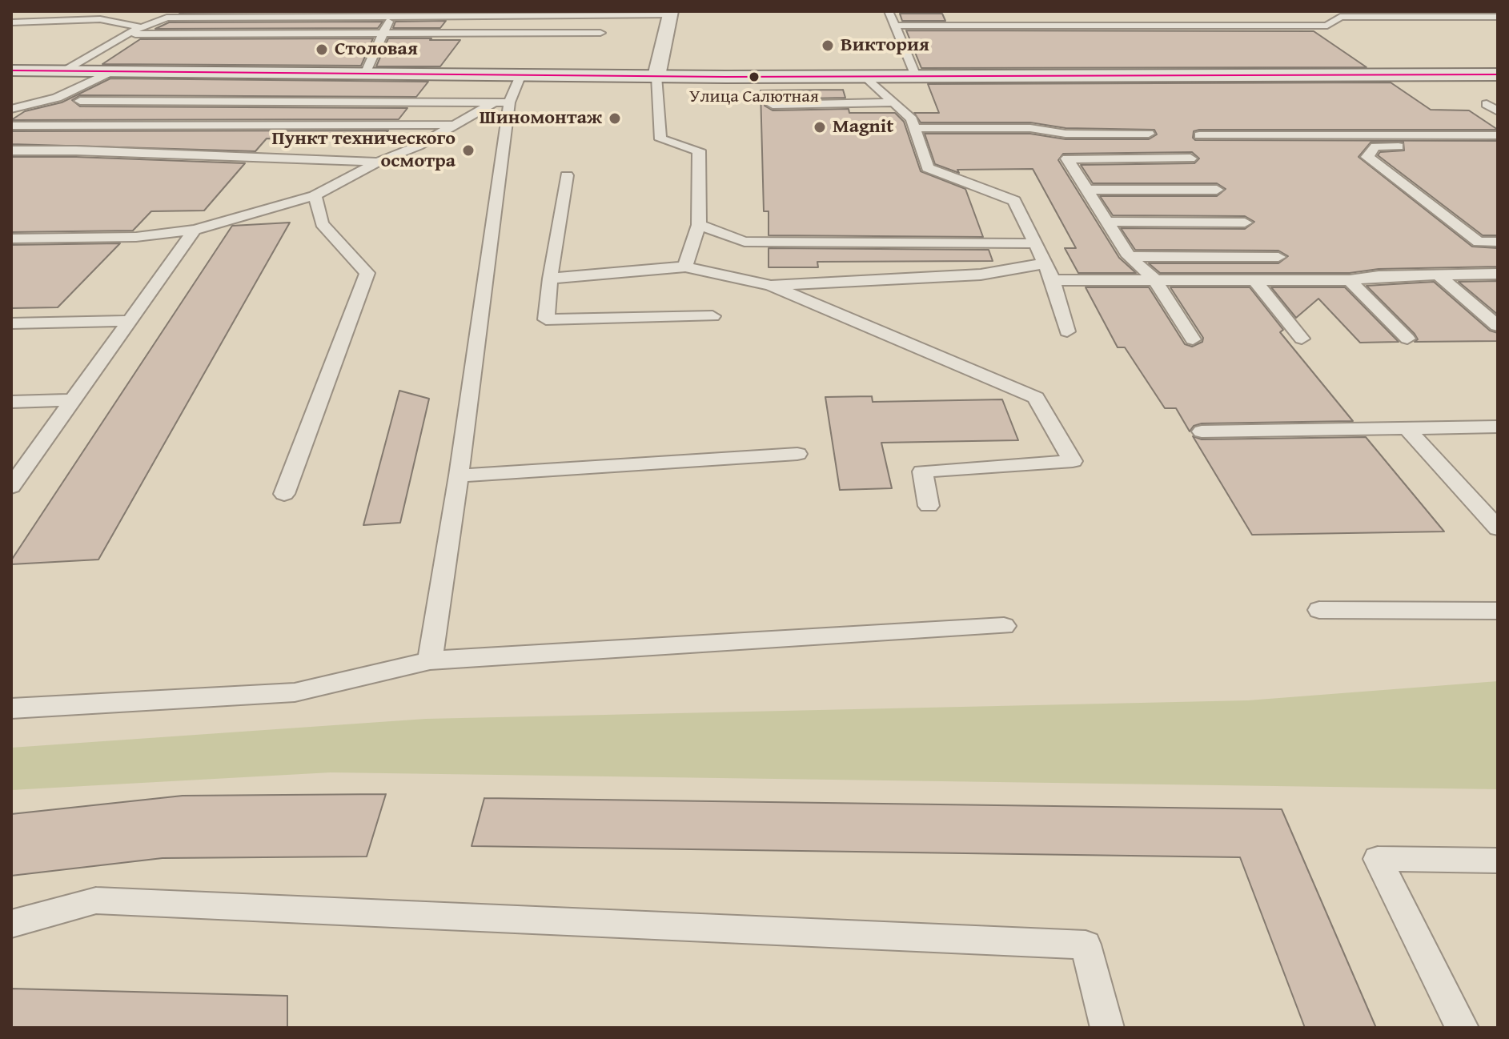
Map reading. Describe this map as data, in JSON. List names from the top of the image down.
{
  "places": [
    "Виктория",
    "Столовая",
    "Улица Салютная",
    "Шиномонтаж",
    "Magnit",
    "Пункт технического осмотра"
  ]
}
